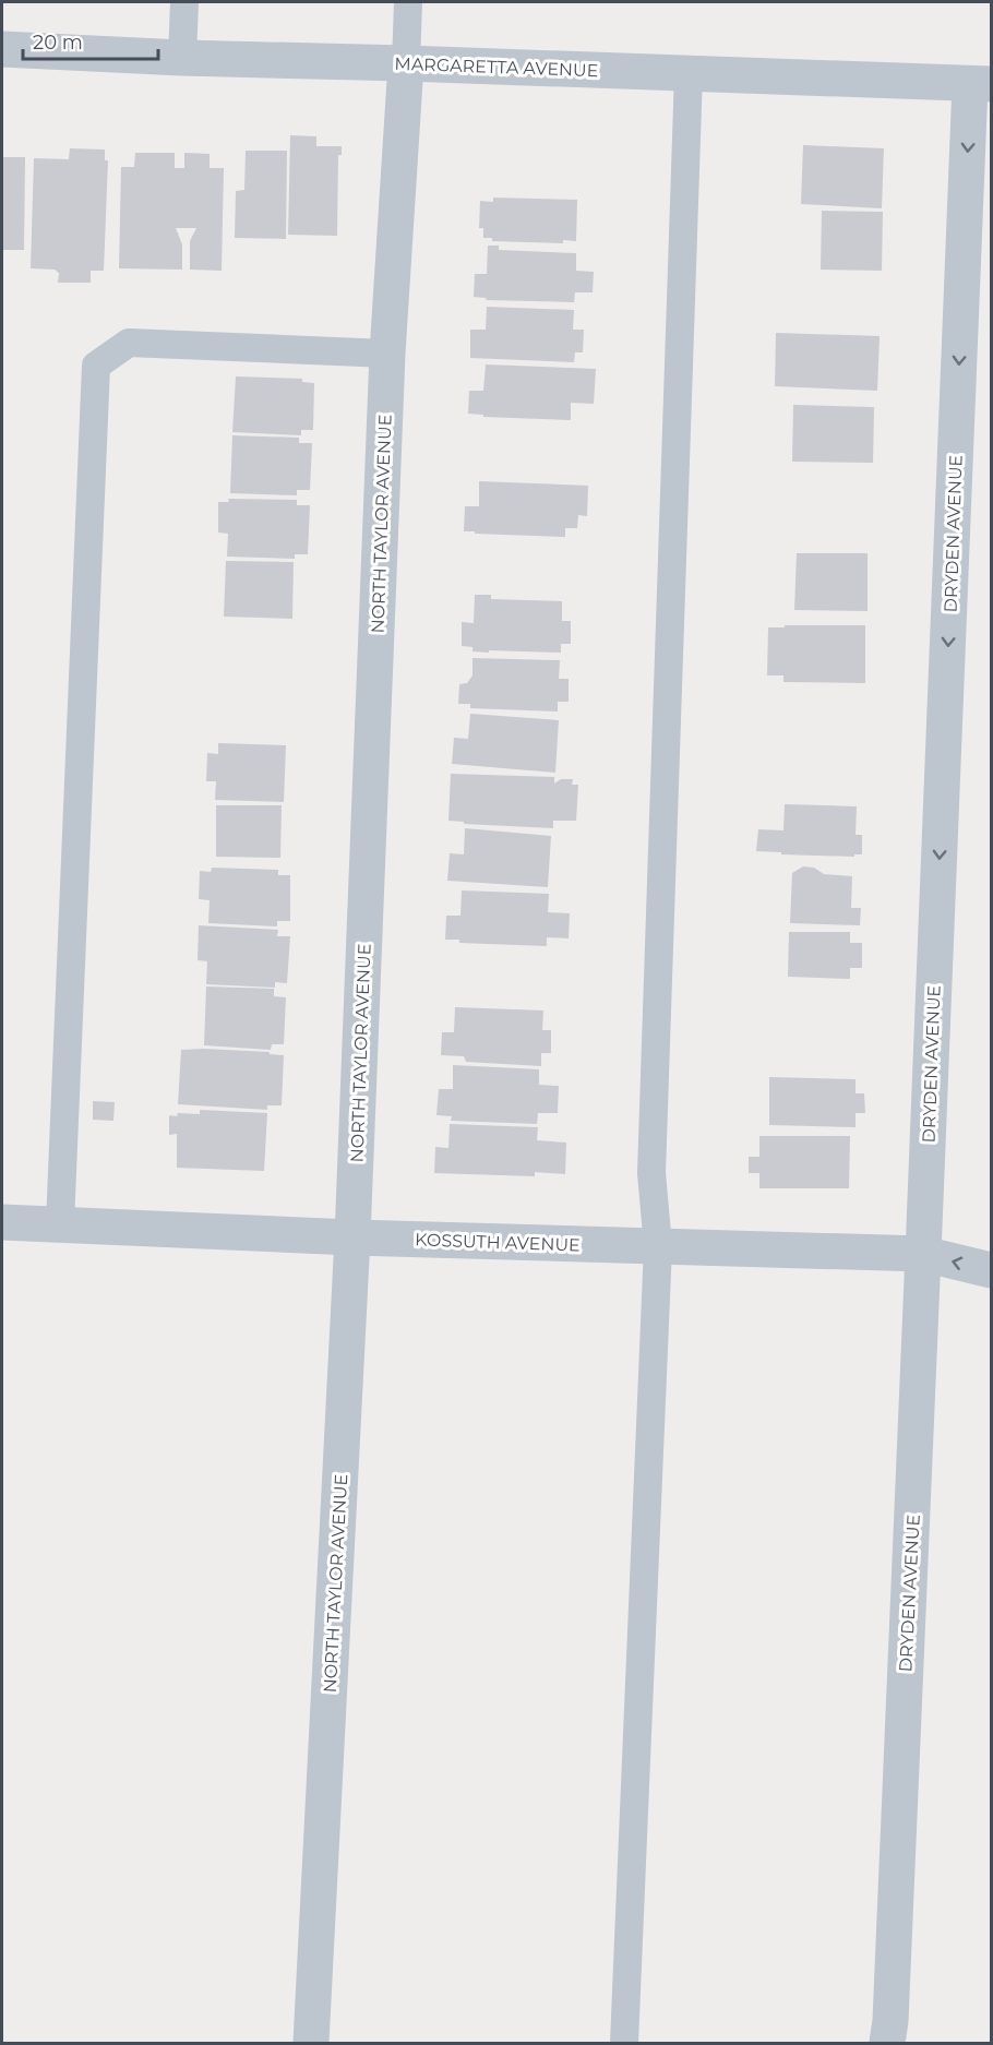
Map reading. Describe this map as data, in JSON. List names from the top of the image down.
{
  "streets": {
    "street": [
      "MARGARETTA AVENUE",
      "NORTH TAYLOR AVENUE",
      "DRYDEN AVENUE",
      "KOSSUTH AVENUE"
    ]
  },
  "crossings": [
    ["MARGARETTA AVENUE", "NORTH TAYLOR AVENUE"],
    ["MARGARETTA AVENUE", "DRYDEN AVENUE"],
    ["NORTH TAYLOR AVENUE", "KOSSUTH AVENUE"],
    ["DRYDEN AVENUE", "KOSSUTH AVENUE"]
  ],
  "one_way": ["DRYDEN AVENUE"],
  "scale_bar": "20 m"
}
